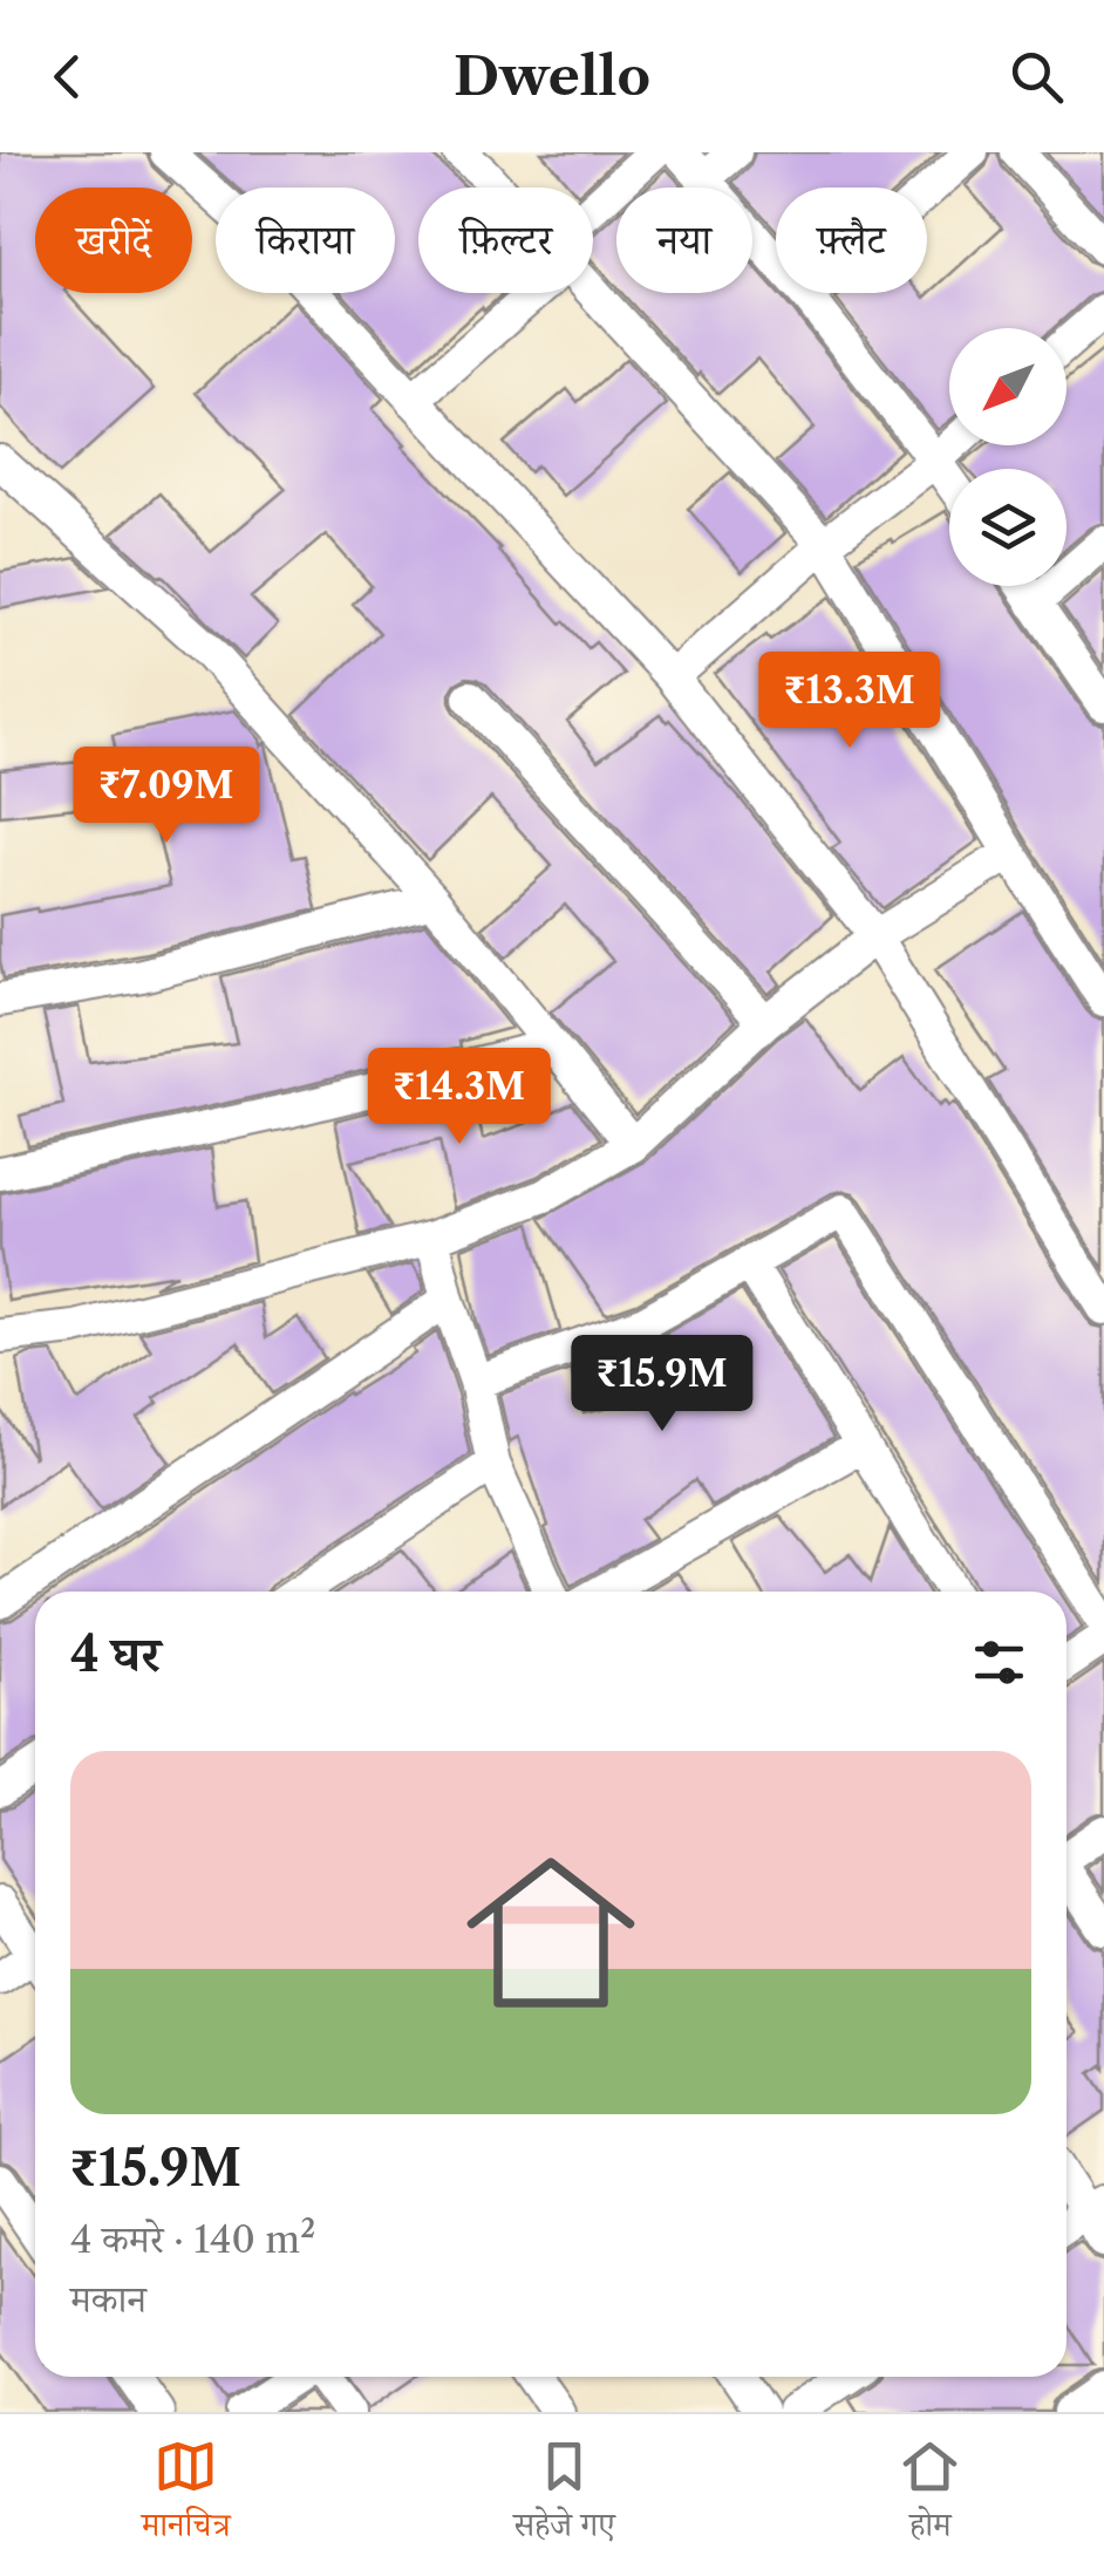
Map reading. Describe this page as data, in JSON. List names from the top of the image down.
{
  "north": "bottom left",
  "page": {
    "header": "Dwello",
    "chip": [
      "खरीदें",
      "किराया",
      "फ़िल्टर",
      "नया",
      "फ़्लैट"
    ],
    "price": [
      "₹13.3M",
      "₹7.09M",
      "₹14.3M",
      "₹15.9M"
    ],
    "heading": "4 घर",
    "list": [
      {
        "name": "₹15.9M",
        "note": "4 कमरे · 140 m² · मकान"
      }
    ],
    "tabs": ["मानचित्र", "सहेजे गए", "होम"]
  }
}
